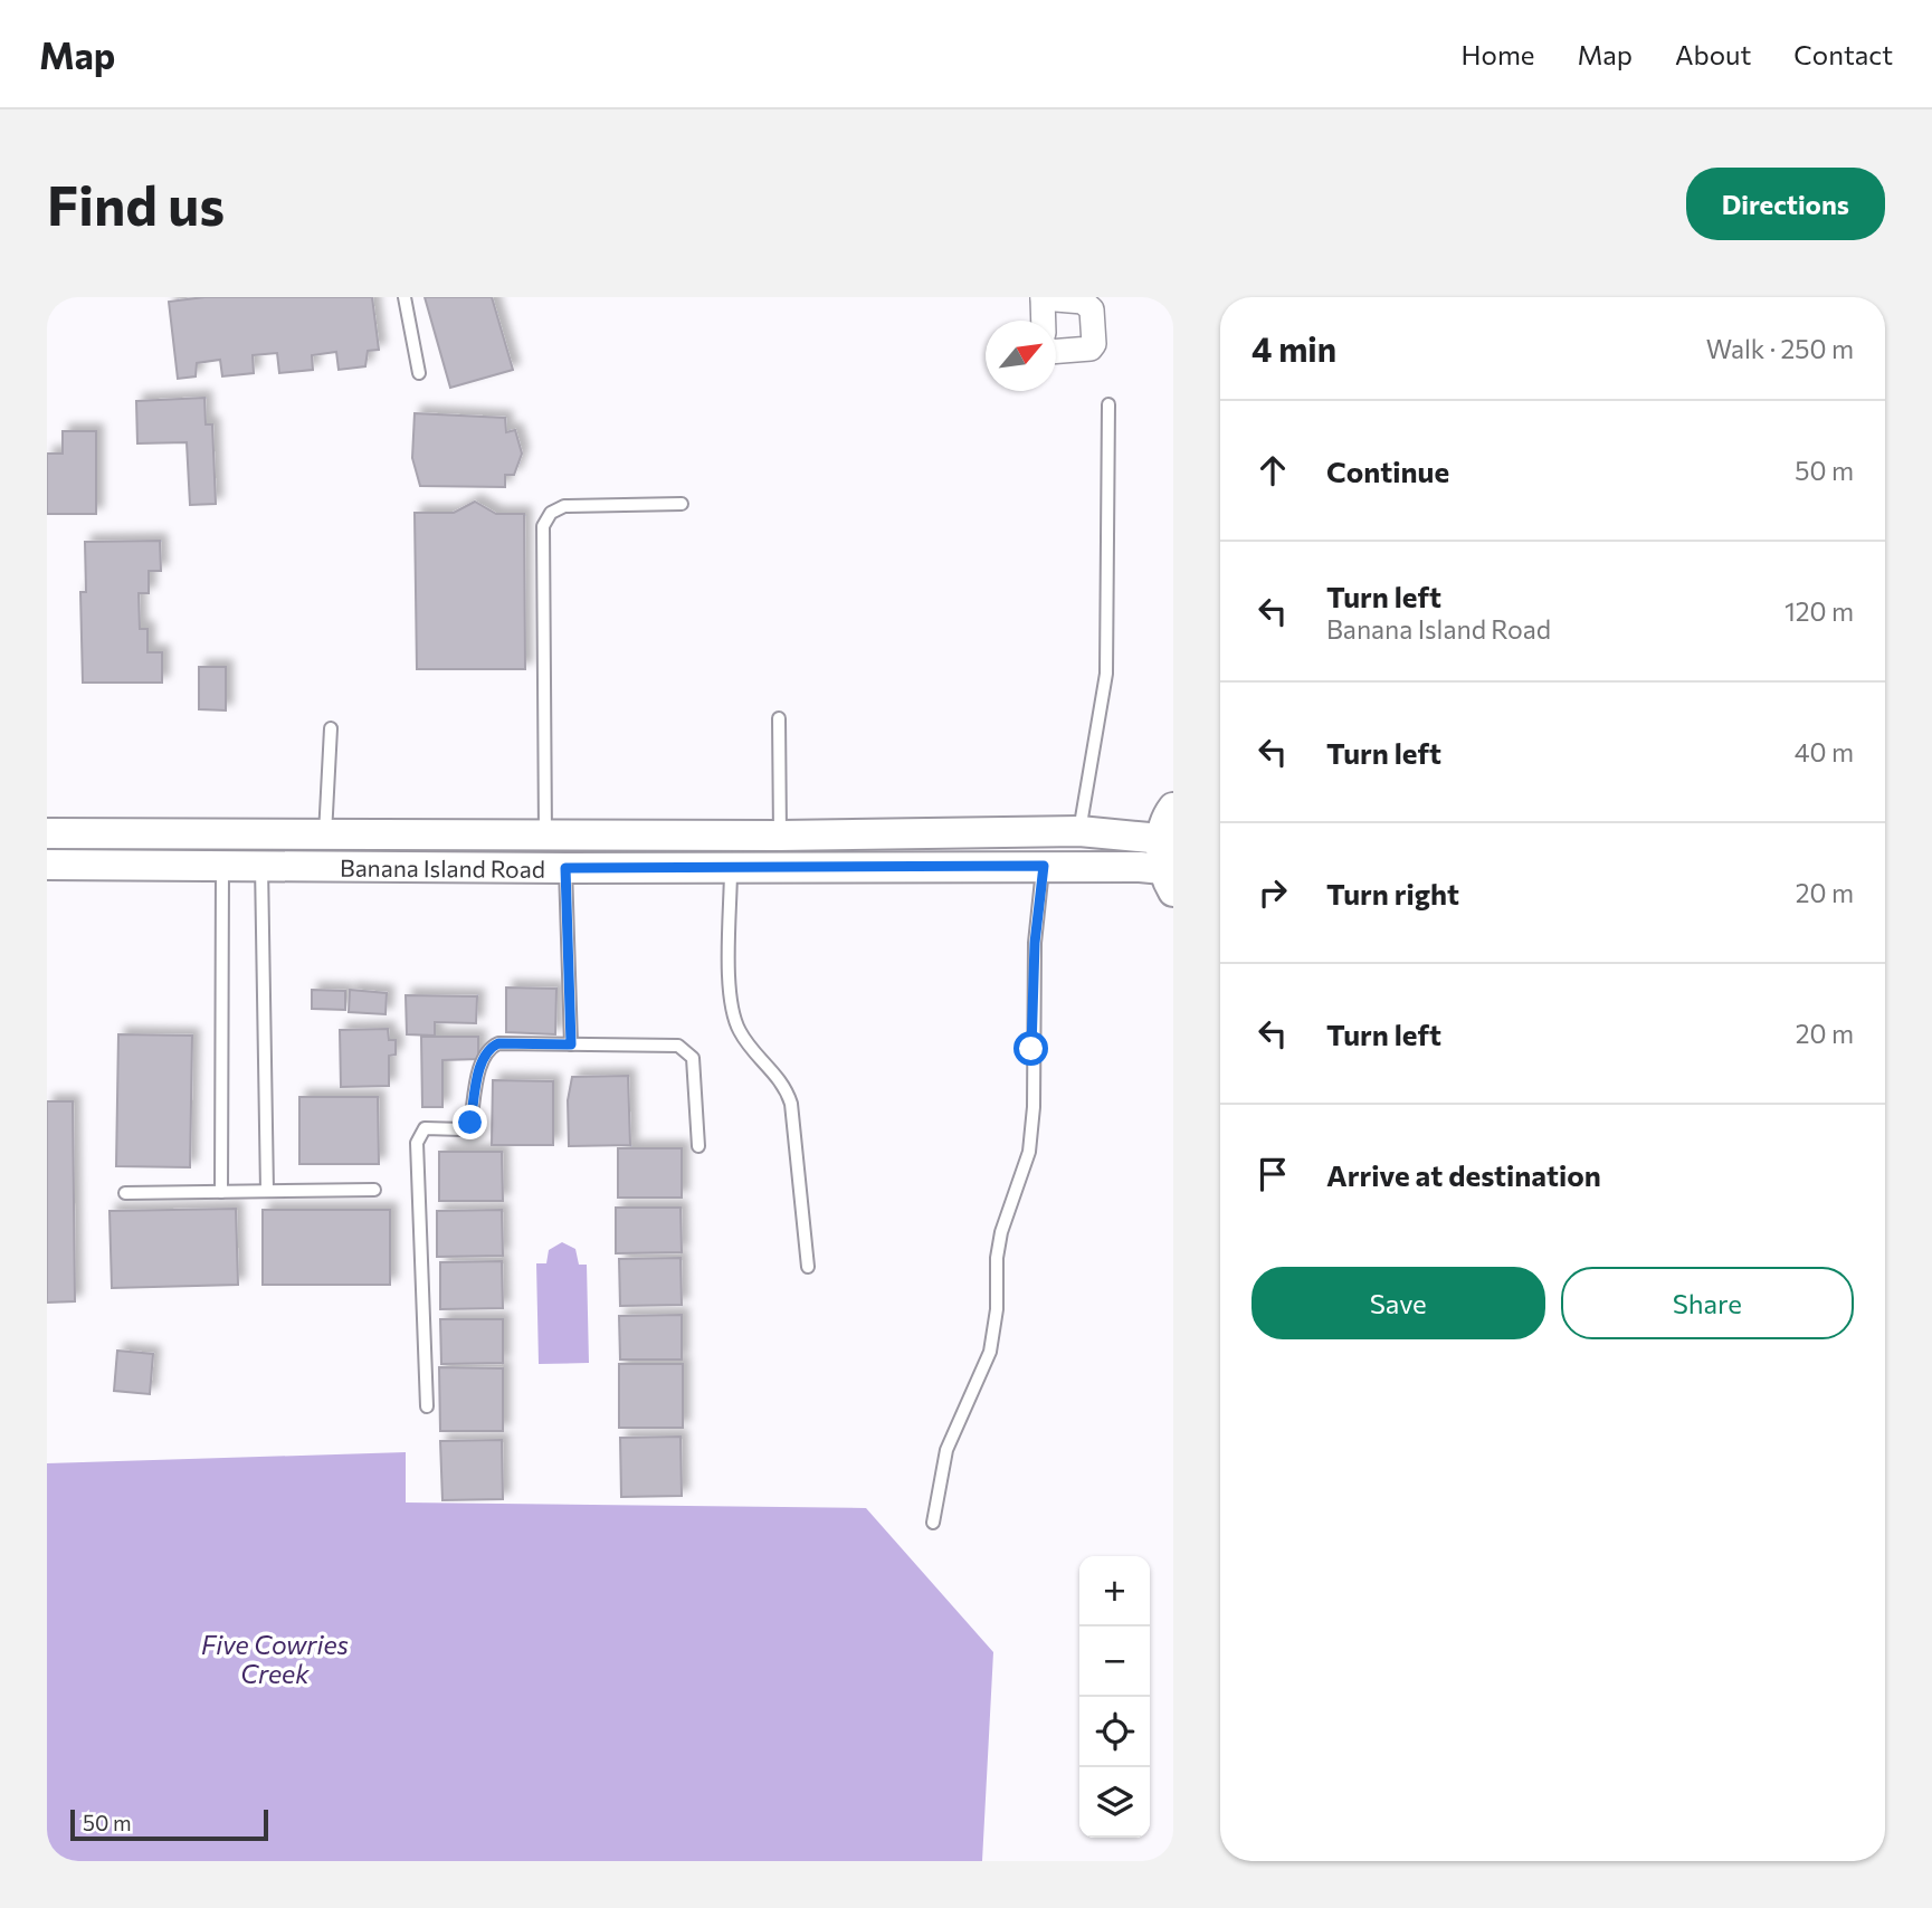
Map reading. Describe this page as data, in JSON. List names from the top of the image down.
{
  "streets": {
    "street": ["Banana Island Road"]
  },
  "water": ["Five Cowries Creek"],
  "scale_bar": "50 m",
  "north": "top right",
  "page": {
    "header": "Map",
    "nav": [
      "Home",
      "Map",
      "About",
      "Contact"
    ],
    "buttons": [
      "Directions",
      ["Save", "Share"]
    ],
    "title": "Find us",
    "heading": ["4 min", "Walk · 250 m"],
    "list": [
      ["Continue", "50 m"],
      ["Turn left", "Banana Island Road", "120 m"],
      ["Turn left", "40 m"],
      ["Turn right", "20 m"],
      ["Turn left", "20 m"],
      "Arrive at destination"
    ],
    "map_buttons": ["+", "−"],
    "scale": "50 m"
  }
}
